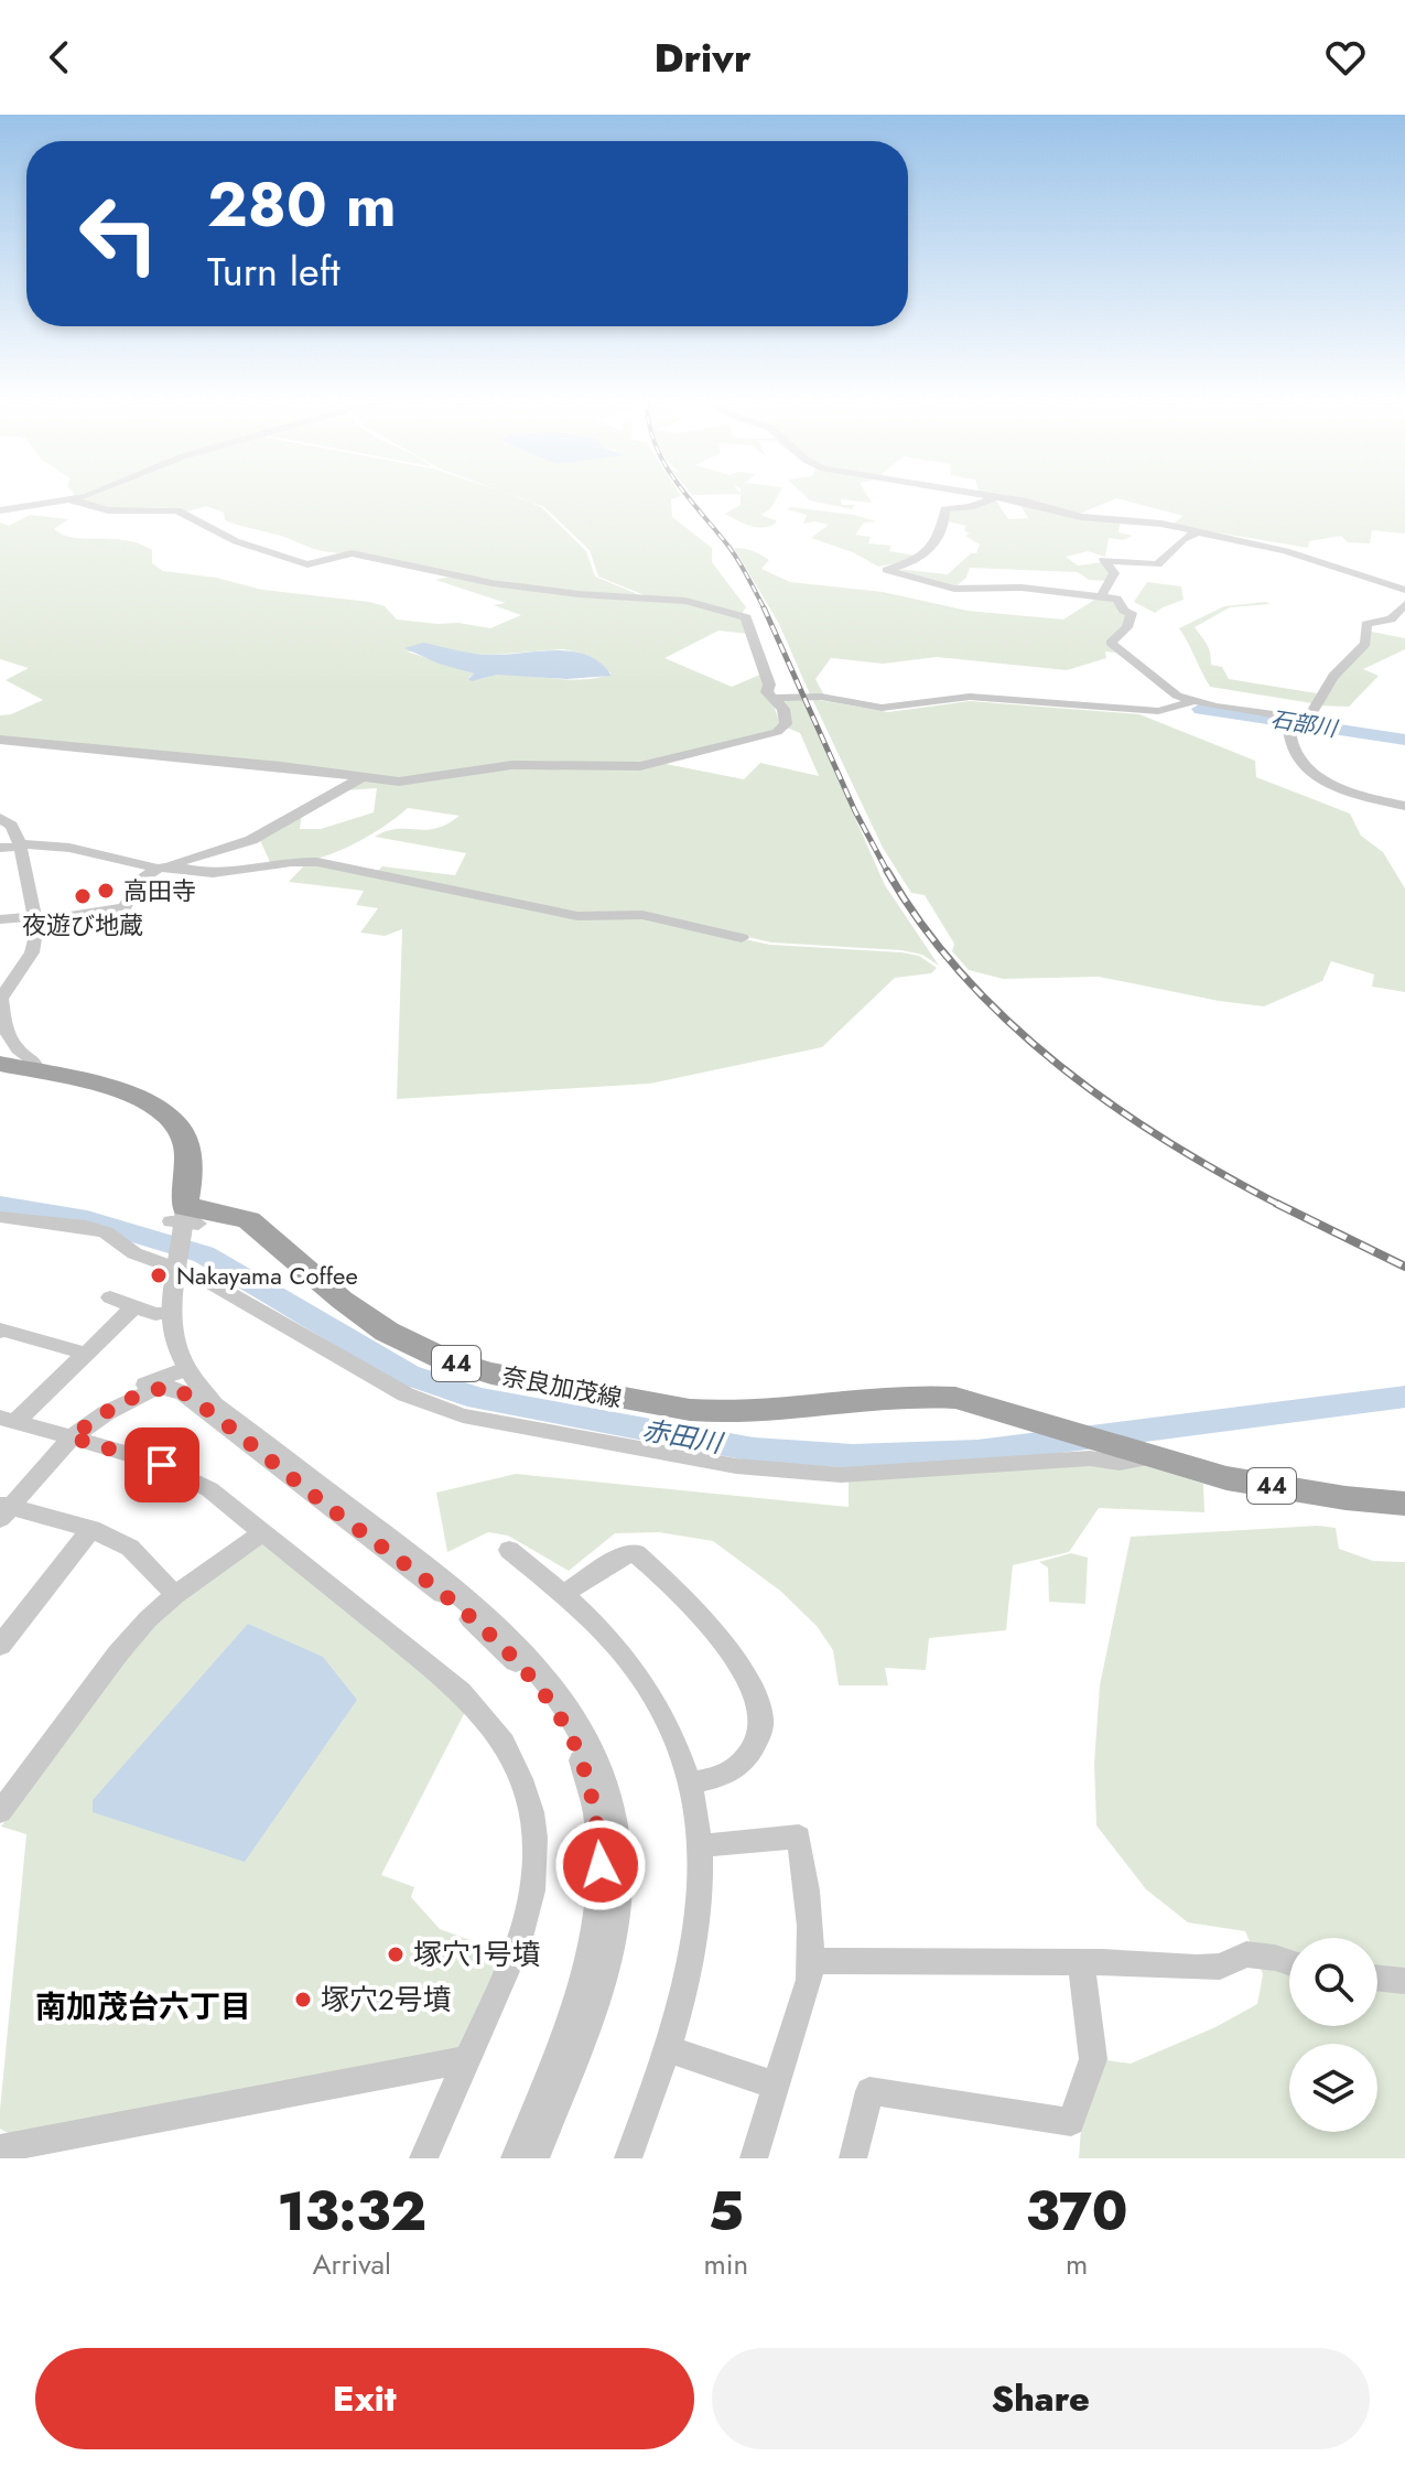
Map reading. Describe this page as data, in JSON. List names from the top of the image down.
{
  "streets": {
    "main road": ["44", "奈良加茂線"]
  },
  "districts": ["南加茂台六丁目"],
  "water": ["石部川", "赤田川"],
  "places": [
    "高田寺",
    "夜遊び地蔵",
    "Nakayama Coffee",
    "塚穴1号墳",
    "塚穴2号墳"
  ],
  "page": {
    "header": "Drivr",
    "turn": ["280 m", "Turn left"],
    "eta": [
      "13:32",
      "Arrival",
      "5",
      "min",
      "370",
      "m"
    ],
    "buttons": ["Exit", "Share"]
  }
}
